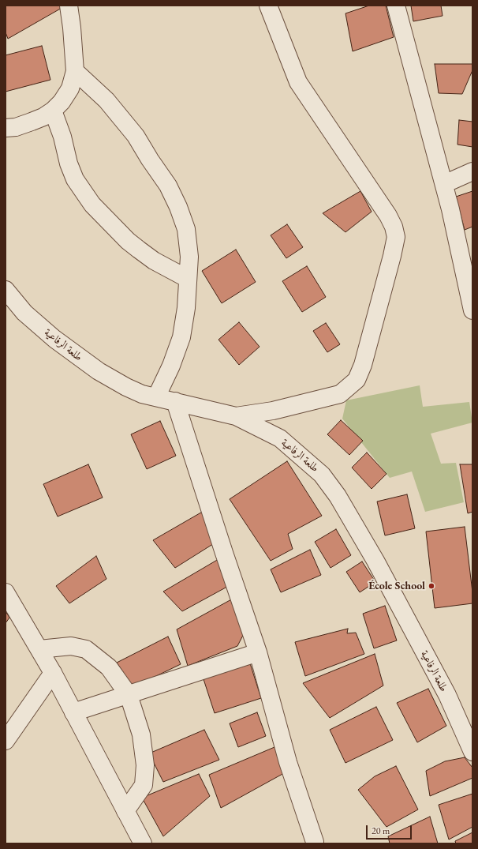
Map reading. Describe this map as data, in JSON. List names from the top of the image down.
{
  "streets": {
    "street": ["طلعة الرفاعية"]
  },
  "places": ["École School"],
  "scale_bar": "20 m"
}
